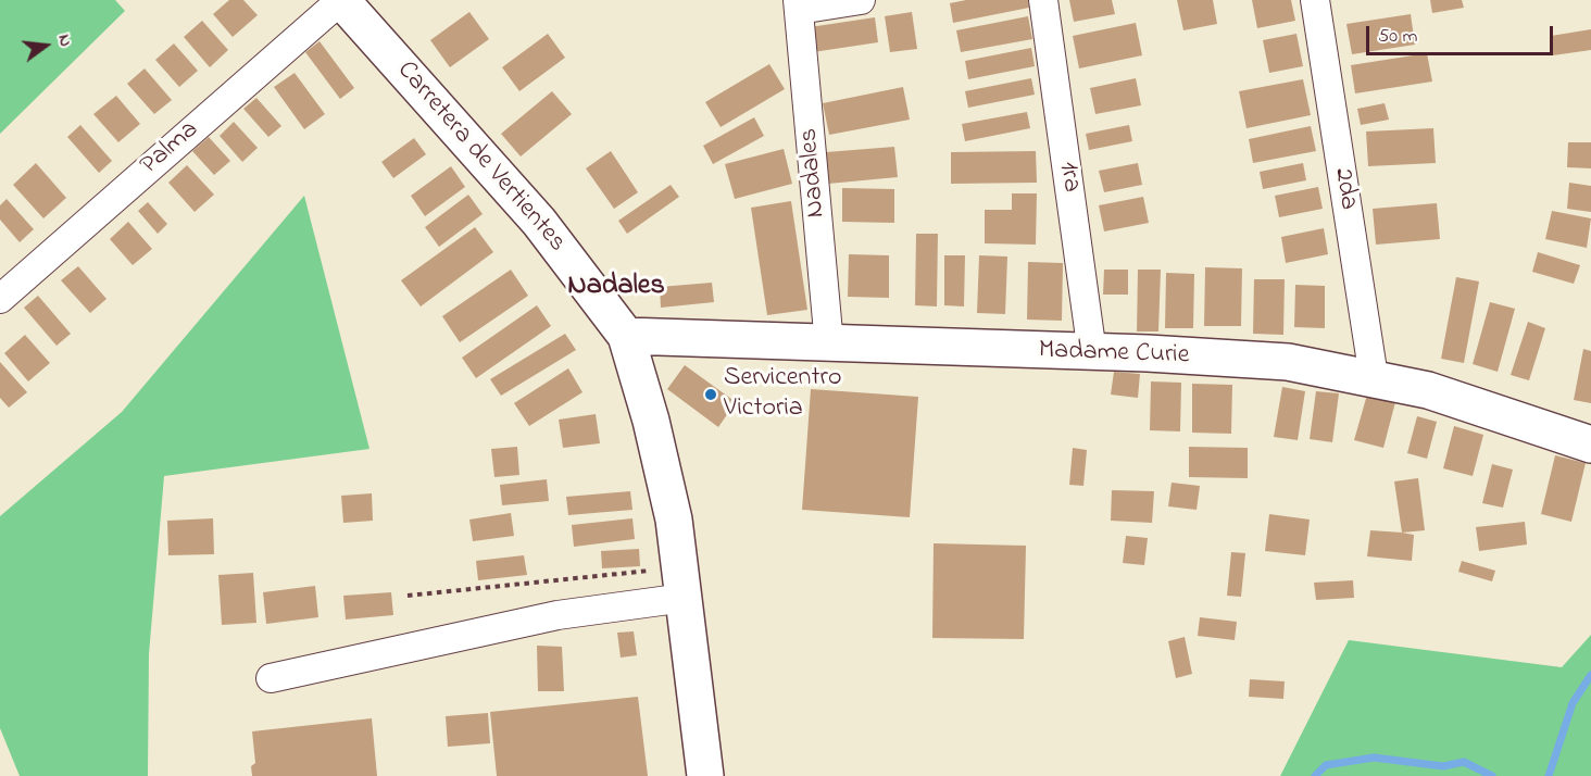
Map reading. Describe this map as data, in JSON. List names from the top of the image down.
{
  "streets": {
    "main road": ["Carretera de Vertientes", "Madame Curie"],
    "street": [
      "Palma",
      "Nadales",
      "1ra",
      "2da"
    ]
  },
  "crossings": [
    ["Palma", "Carretera de Vertientes"],
    ["Carretera de Vertientes", "Madame Curie"],
    ["Nadales", "Madame Curie"],
    ["1ra", "Madame Curie"],
    ["2da", "Madame Curie"]
  ],
  "districts": ["Nadales"],
  "places": ["Servicentro Victoria"],
  "scale_bar": "50 m",
  "north": "right"
}
